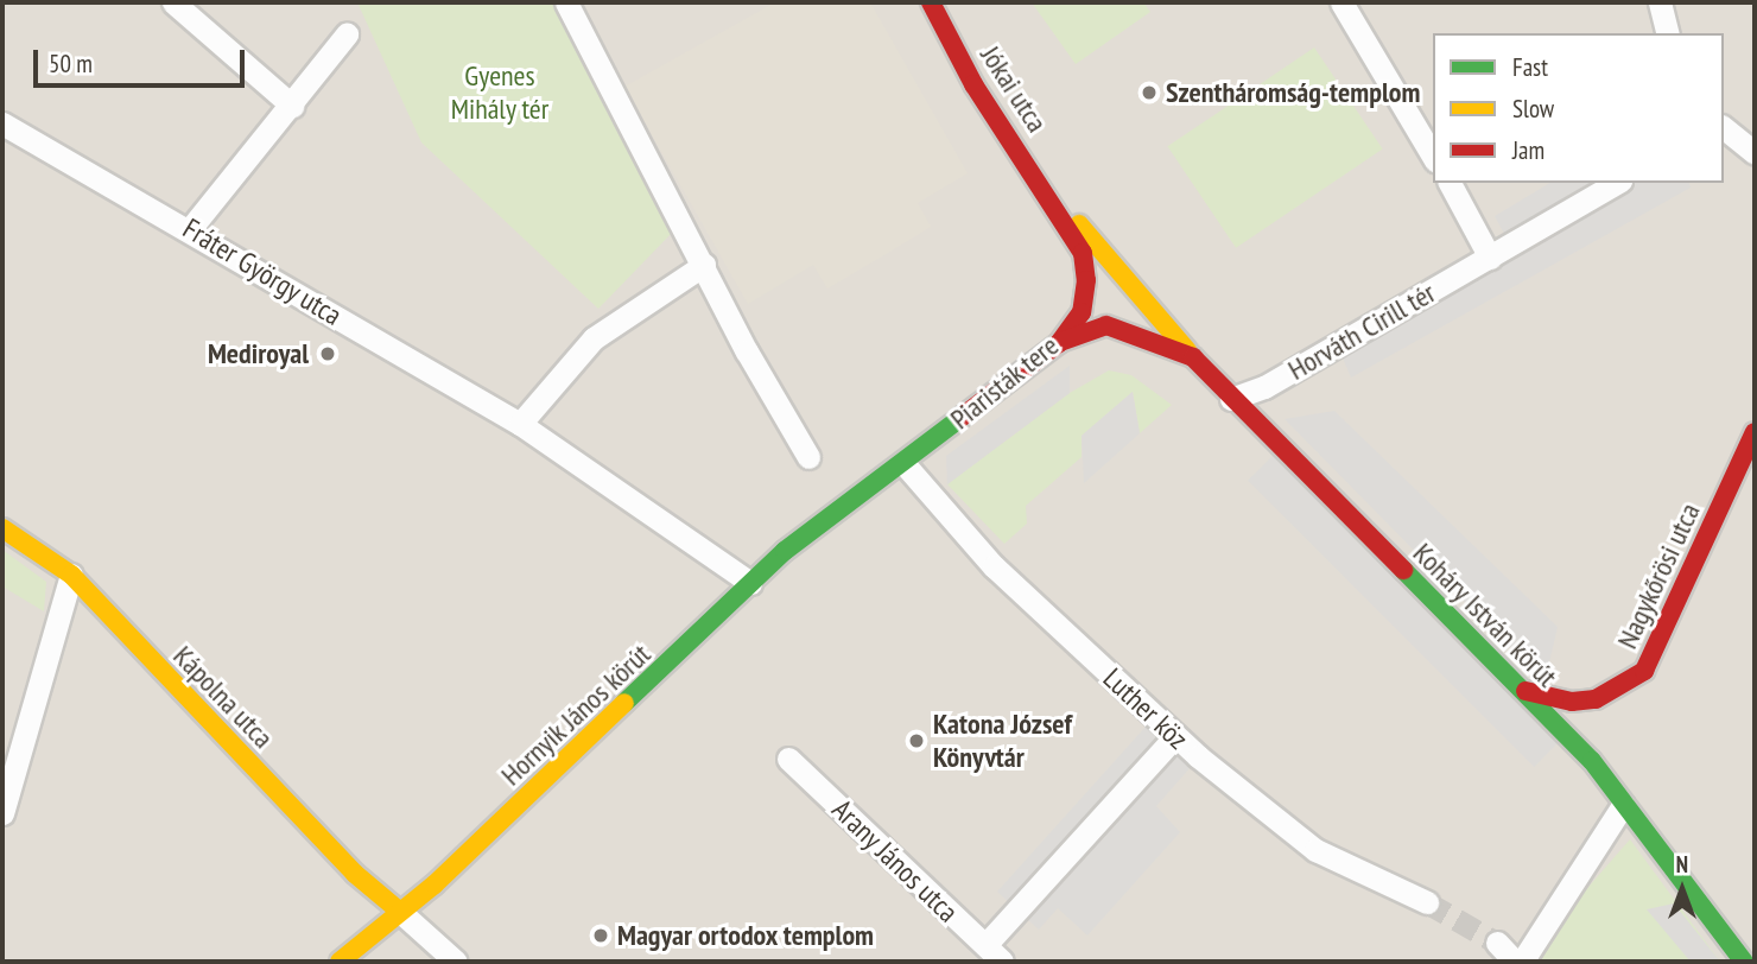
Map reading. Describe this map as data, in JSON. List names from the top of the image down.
{
  "streets": {
    "street": [
      "Jókai utca",
      "Fráter György utca",
      "Horváth Cirill tér",
      "Piaristák tere",
      "Nagykőrösi utca",
      "Koháry István körút",
      "Kápolna utca",
      "Luther köz",
      "Hornyik János körút",
      "Arany János utca"
    ]
  },
  "crossings": [
    ["Jókai utca", "Piaristák tere"],
    ["Horváth Cirill tér", "Koháry István körút"],
    ["Piaristák tere", "Koháry István körút"],
    ["Piaristák tere", "Luther köz"],
    ["Piaristák tere", "Hornyik János körút"],
    ["Nagykőrösi utca", "Koháry István körút"],
    ["Kápolna utca", "Hornyik János körút"]
  ],
  "parks": ["Gyenes Mihály tér"],
  "places": [
    "Szentháromság-templom",
    "Mediroyal",
    "Katona József Könyvtár",
    "Magyar ortodox templom"
  ],
  "legend": ["Fast", "Slow", "Jam"],
  "scale_bar": "50 m",
  "north": "top"
}
